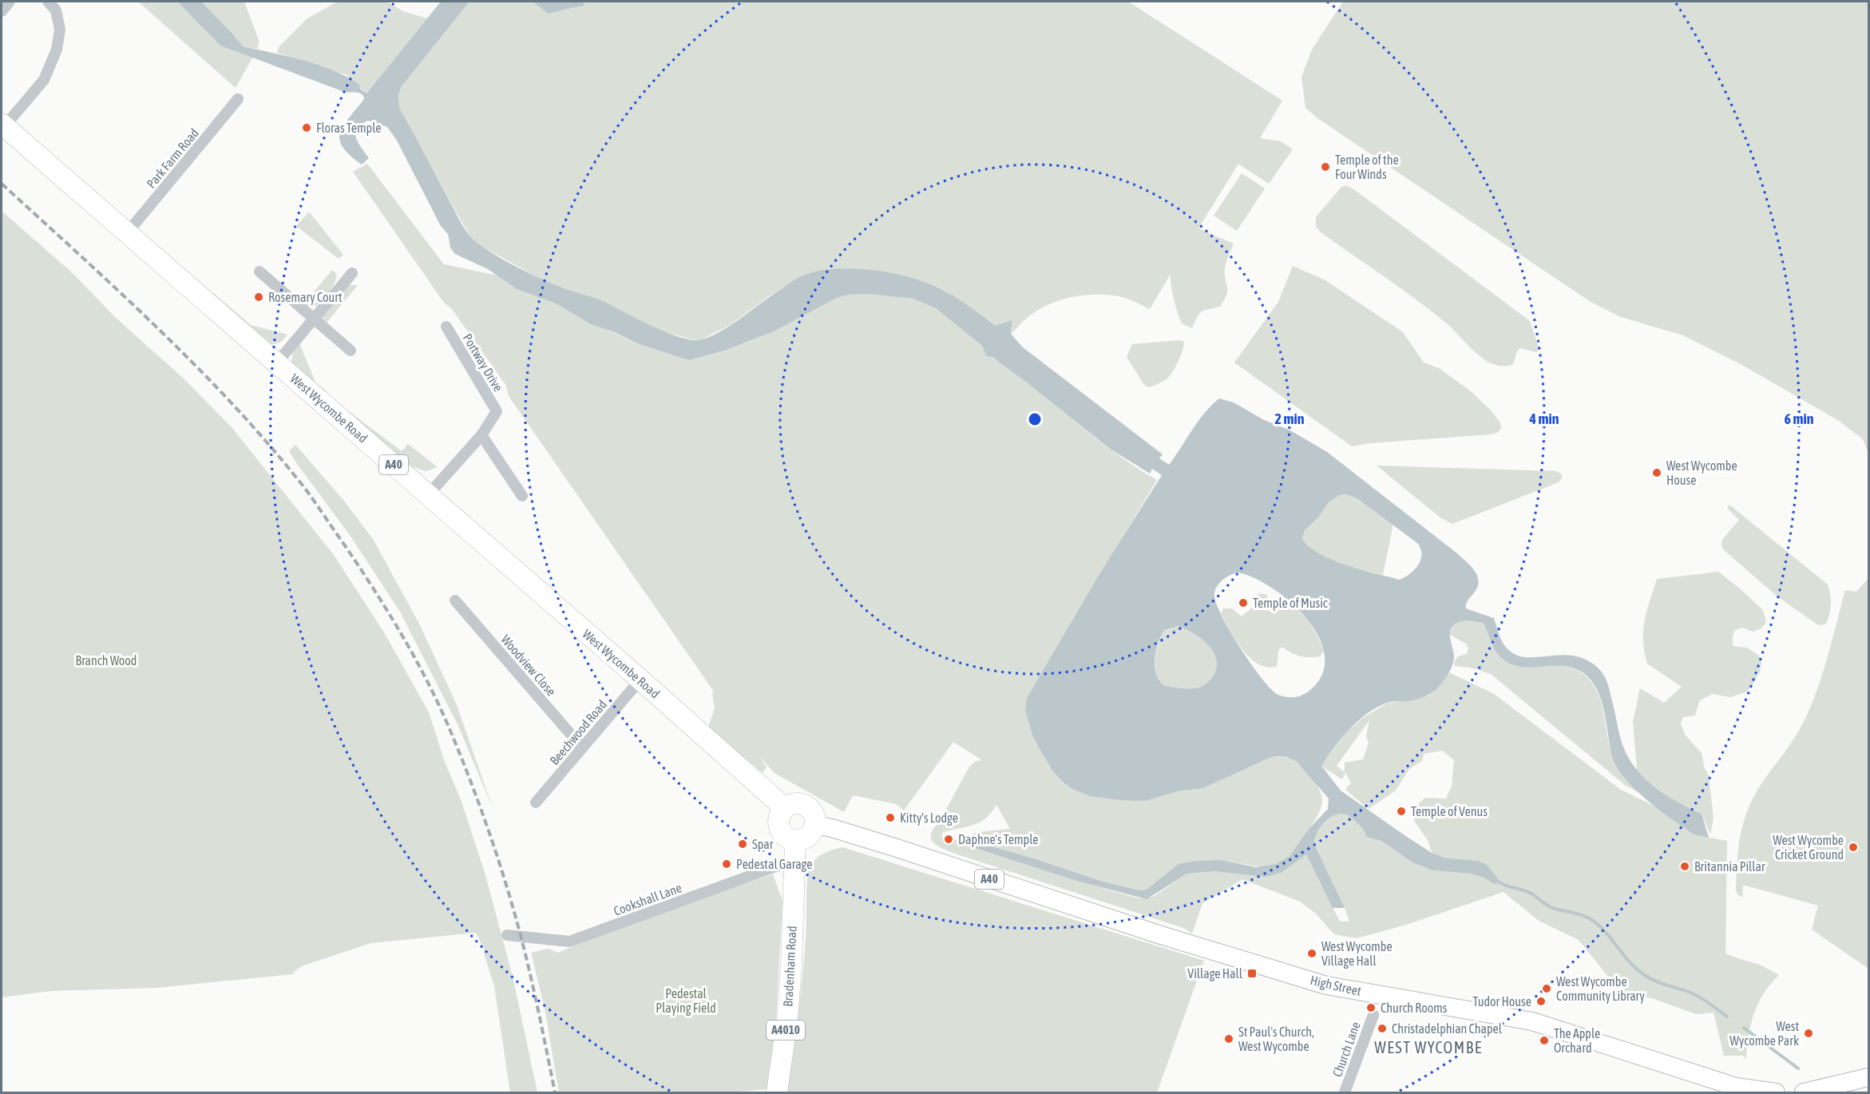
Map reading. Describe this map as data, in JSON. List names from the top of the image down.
{
  "streets": {
    "highway": [
      "West Wycombe Road",
      "A40",
      "Bradenham Road",
      "A4010"
    ],
    "main road": ["High Street"],
    "street": [
      "Park Farm Road",
      "Portway Drive",
      "Woodview Close",
      "Beechwood Road",
      "Cookshall Lane",
      "Church Lane"
    ]
  },
  "crossings": [
    ["Park Farm Road", "West Wycombe Road"],
    ["Portway Drive", "West Wycombe Road"],
    ["West Wycombe Road", "Beechwood Road"],
    ["West Wycombe Road", "Bradenham Road"],
    ["West Wycombe Road", "High Street"],
    ["Woodview Close", "Beechwood Road"],
    ["Cookshall Lane", "Bradenham Road"],
    ["Bradenham Road", "High Street"]
  ],
  "districts": ["WEST WYCOMBE"],
  "parks": ["Branch Wood", "Pedestal Playing Field"],
  "places": {
    "other": [
      "Floras Temple",
      "Temple of the Four Winds",
      "Rosemary Court",
      "West Wycombe House",
      "Temple of Music",
      "Temple of Venus",
      "Kitty's Lodge",
      "Daphne's Temple",
      "Spar",
      "West Wycombe Cricket Ground",
      "Pedestal Garage",
      "Britannia Pillar",
      "West Wycombe Village Hall",
      "West Wycombe Community Library",
      "Tudor House",
      "Church Rooms",
      "Christadelphian Chapel",
      "West Wycombe Park",
      "St Paul's Church, West Wycombe",
      "The Apple Orchard"
    ],
    "transit": ["Village Hall"]
  },
  "rings": ["2 min", "4 min", "6 min"]
}
